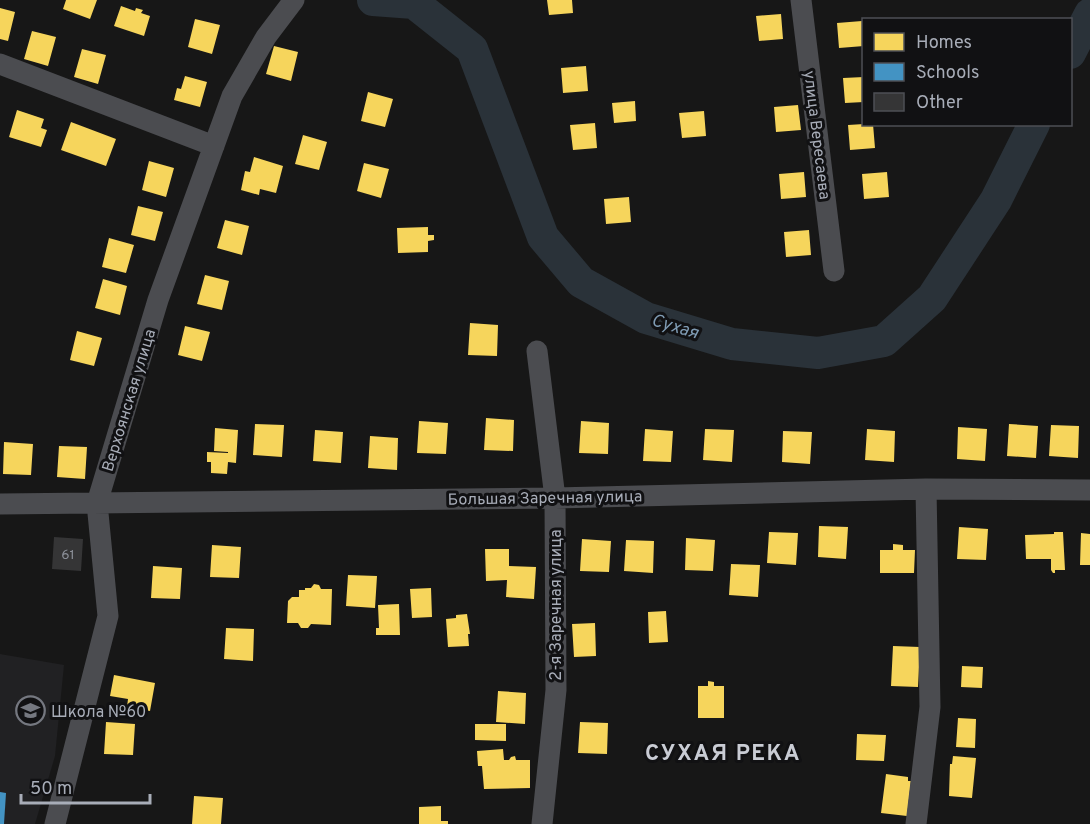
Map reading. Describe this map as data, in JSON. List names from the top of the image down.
{
  "streets": {
    "street": [
      "улица Вересаева",
      "Верхоянская улица",
      "Большая Заречная улица",
      "2-я Заречная улица"
    ]
  },
  "crossings": [
    ["Верхоянская улица", "Большая Заречная улица"],
    ["Большая Заречная улица", "2-я Заречная улица"]
  ],
  "districts": ["СУХАЯ РЕКА"],
  "water": ["Сухая"],
  "places": {
    "school or university": ["Школа №60"]
  },
  "house_numbers": ["61"],
  "legend": ["Homes", "Schools", "Other"],
  "scale_bar": "50 m"
}
